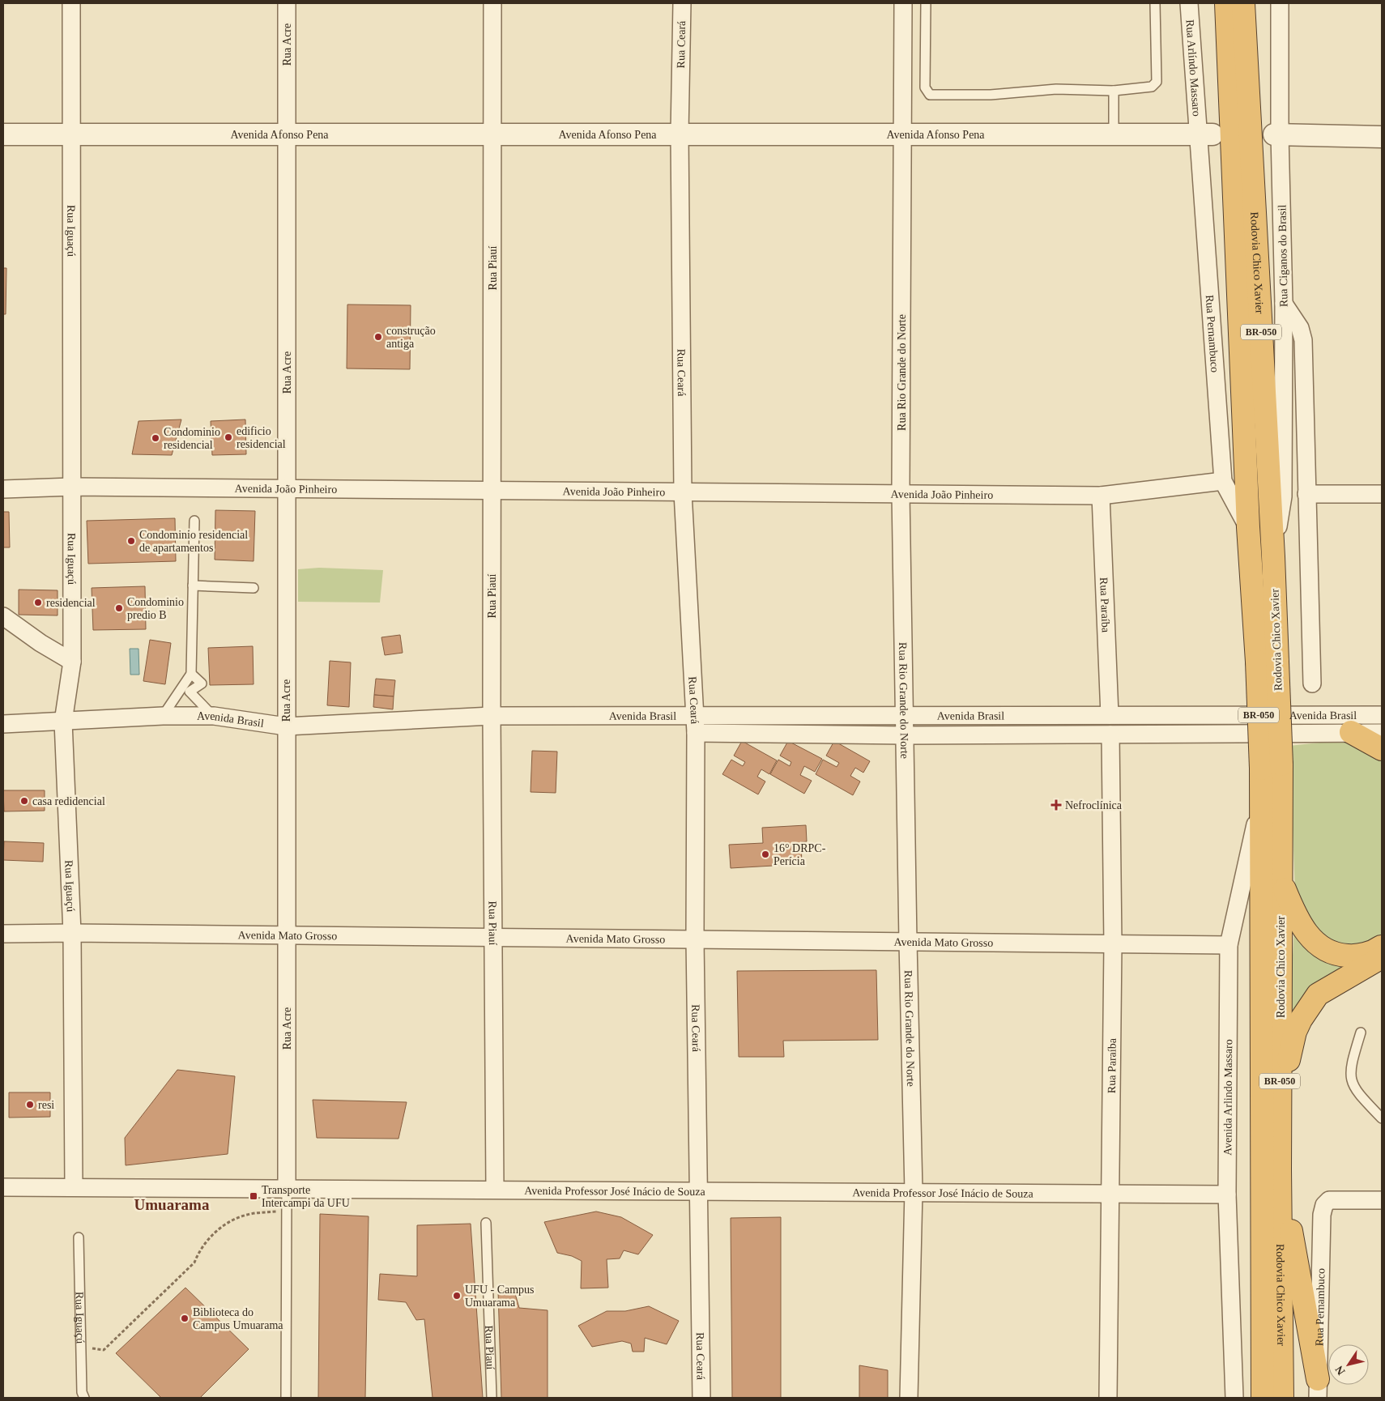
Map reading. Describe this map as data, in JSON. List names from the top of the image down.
{
  "streets": {
    "highway": ["Rodovia Chico Xavier", "BR-050"],
    "street": [
      "Rua Acre",
      "Rua Ceará",
      "Rua Arlíndo Massaro",
      "Avenida Afonso Pena",
      "Rua Iguaçú",
      "Rua Ciganos do Brasil",
      "Rua Piauí",
      "Rua Pernambuco",
      "Rua Rio Grande do Norte",
      "Avenida João Pinheiro",
      "Rua Paraíba",
      "Avenida Brasil",
      "Avenida Mato Grosso",
      "Avenida Arlindo Massaro",
      "Avenida Professor José Inácio de Souza"
    ]
  },
  "crossings": [
    ["Rua Acre", "Avenida Afonso Pena"],
    ["Rua Acre", "Avenida João Pinheiro"],
    ["Rua Acre", "Avenida Brasil"],
    ["Rua Acre", "Avenida Mato Grosso"],
    ["Rua Acre", "Avenida Professor José Inácio de Souza"],
    ["Rua Ceará", "Avenida Afonso Pena"],
    ["Rua Ceará", "Avenida João Pinheiro"],
    ["Rua Ceará", "Avenida Brasil"],
    ["Rua Ceará", "Avenida Mato Grosso"],
    ["Rua Ceará", "Avenida Professor José Inácio de Souza"],
    ["Rua Arlíndo Massaro", "Avenida Afonso Pena"],
    ["Rua Arlíndo Massaro", "Rua Pernambuco"],
    ["Avenida Afonso Pena", "Rua Iguaçú"],
    ["Avenida Afonso Pena", "Rua Piauí"],
    ["Avenida Afonso Pena", "Rua Pernambuco"],
    ["Avenida Afonso Pena", "Rua Rio Grande do Norte"],
    ["Rua Iguaçú", "Avenida João Pinheiro"],
    ["Rua Iguaçú", "Avenida Brasil"],
    ["Rua Iguaçú", "Avenida Mato Grosso"],
    ["Rua Iguaçú", "Avenida Professor José Inácio de Souza"],
    ["Rua Ciganos do Brasil", "Rodovia Chico Xavier"],
    ["Rodovia Chico Xavier", "Rua Pernambuco"],
    ["Rodovia Chico Xavier", "Avenida Arlindo Massaro"],
    ["Rua Piauí", "Avenida João Pinheiro"],
    ["Rua Piauí", "Avenida Brasil"],
    ["Rua Piauí", "Avenida Mato Grosso"],
    ["Rua Piauí", "Avenida Professor José Inácio de Souza"],
    ["Rua Pernambuco", "Avenida João Pinheiro"],
    ["Rua Rio Grande do Norte", "Avenida João Pinheiro"],
    ["Rua Rio Grande do Norte", "Avenida Brasil"],
    ["Rua Rio Grande do Norte", "Avenida Mato Grosso"],
    ["Rua Rio Grande do Norte", "Avenida Professor José Inácio de Souza"],
    ["Avenida João Pinheiro", "Rua Paraíba"],
    ["Rua Paraíba", "Avenida Brasil"],
    ["Rua Paraíba", "Avenida Mato Grosso"],
    ["Rua Paraíba", "Avenida Professor José Inácio de Souza"],
    ["Avenida Mato Grosso", "Avenida Arlindo Massaro"],
    ["Avenida Arlindo Massaro", "Avenida Professor José Inácio de Souza"]
  ],
  "districts": ["Umuarama"],
  "places": {
    "other": [
      "construção antiga",
      "edificio residencial",
      "Condominio residencial",
      "Condominio residencial de apartamentos",
      "residencial",
      "Condominio predio B",
      "casa redidencial",
      "16° DRPC- Perícia",
      "resi",
      "UFU - Campus Umuarama",
      "Biblioteca do Campus Umuarama"
    ],
    "health": ["Nefroclínica"],
    "transit": ["Transporte Intercampi da UFU"]
  },
  "north": "bottom left"
}
